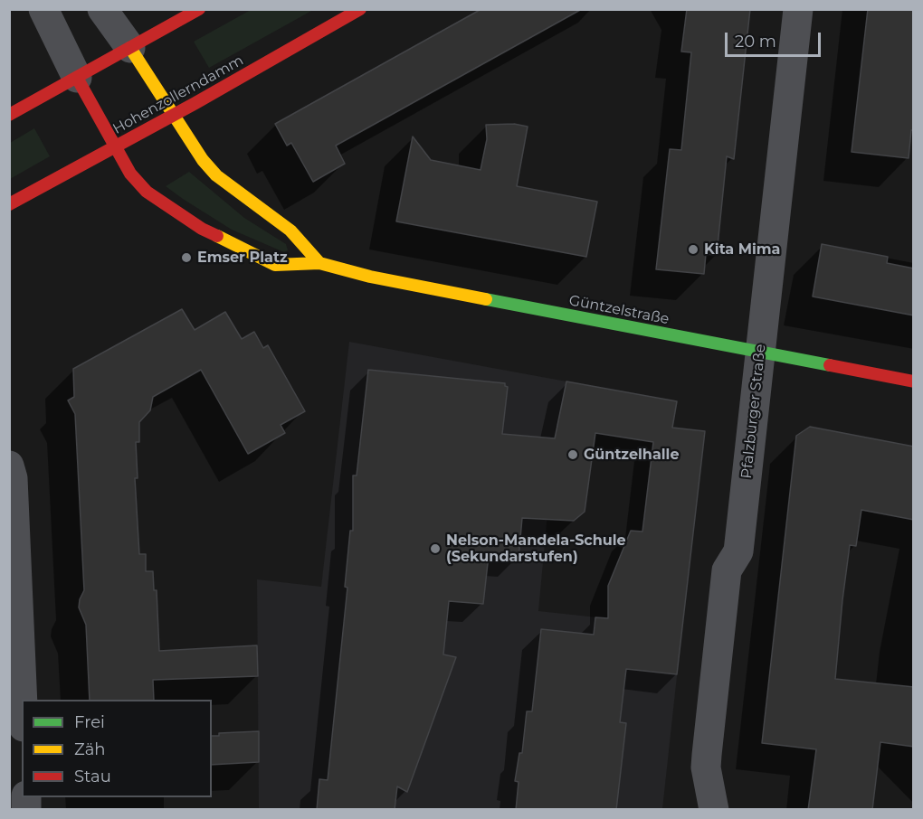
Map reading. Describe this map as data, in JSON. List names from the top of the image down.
{
  "streets": {
    "street": ["Hohenzollerndamm", "Güntzelstraße", "Pfalzburger Straße"]
  },
  "crossings": [
    ["Hohenzollerndamm", "Güntzelstraße"],
    ["Güntzelstraße", "Pfalzburger Straße"]
  ],
  "places": [
    "Kita Mima",
    "Emser Platz",
    "Güntzelhalle",
    "Nelson-Mandela-Schule (Sekundarstufen)"
  ],
  "legend": ["Frei", "Zäh", "Stau"],
  "scale_bar": "20 m"
}
